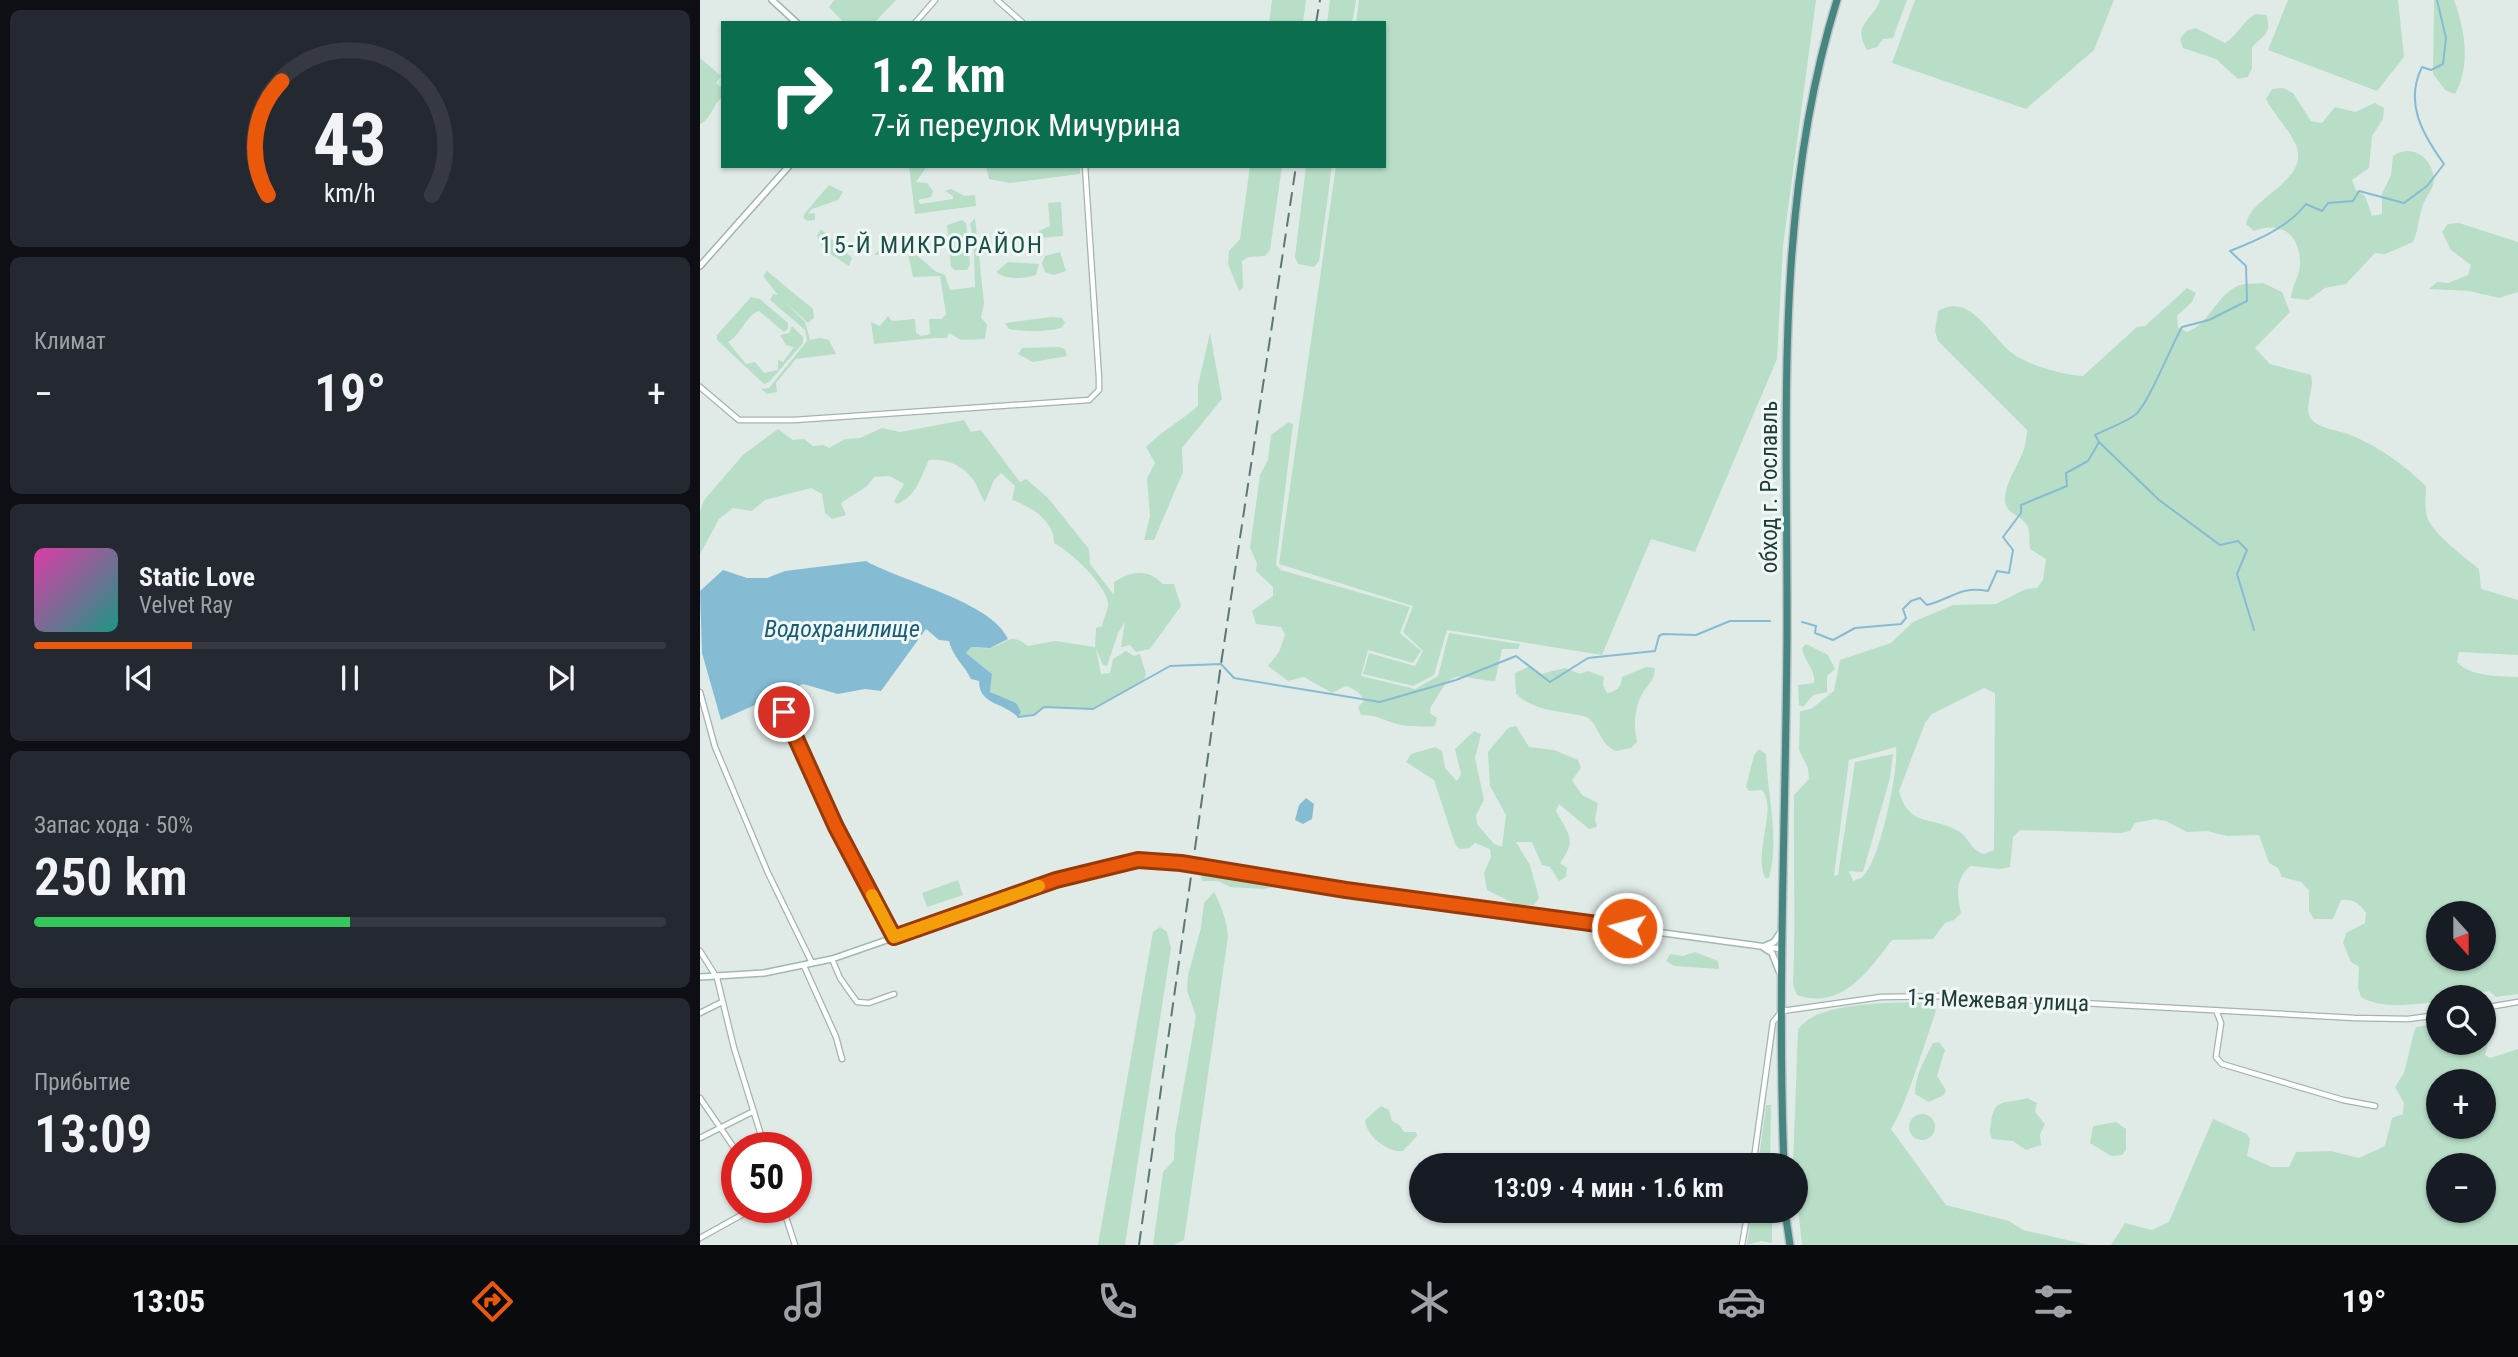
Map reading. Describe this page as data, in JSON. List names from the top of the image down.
{
  "streets": {
    "highway": ["обход г. Рославль"],
    "street": ["1-я Межевая улица"]
  },
  "crossings": [
    ["обход г. Рославль", "1-я Межевая улица"]
  ],
  "districts": ["15-Й МИКРОРАЙОН"],
  "water": ["Водохранилище"],
  "north": "bottom",
  "page": {
    "turn": ["1.2 km", "7-й переулок Мичурина"],
    "tile": [
      "Климат",
      ["Запас хода · 50%", "250 km"],
      ["Прибытие", "13:09"]
    ],
    "heat": ["−", "19°", "+"],
    "song": ["Static Love", "Velvet Ray"],
    "map_buttons": ["+", "−"],
    "limit": "50",
    "trip": "13:09 · 4 мин · 1.6 km",
    "tabs": ["13:05", "19°"],
    "gauge": ["43", "km/h"]
  }
}
